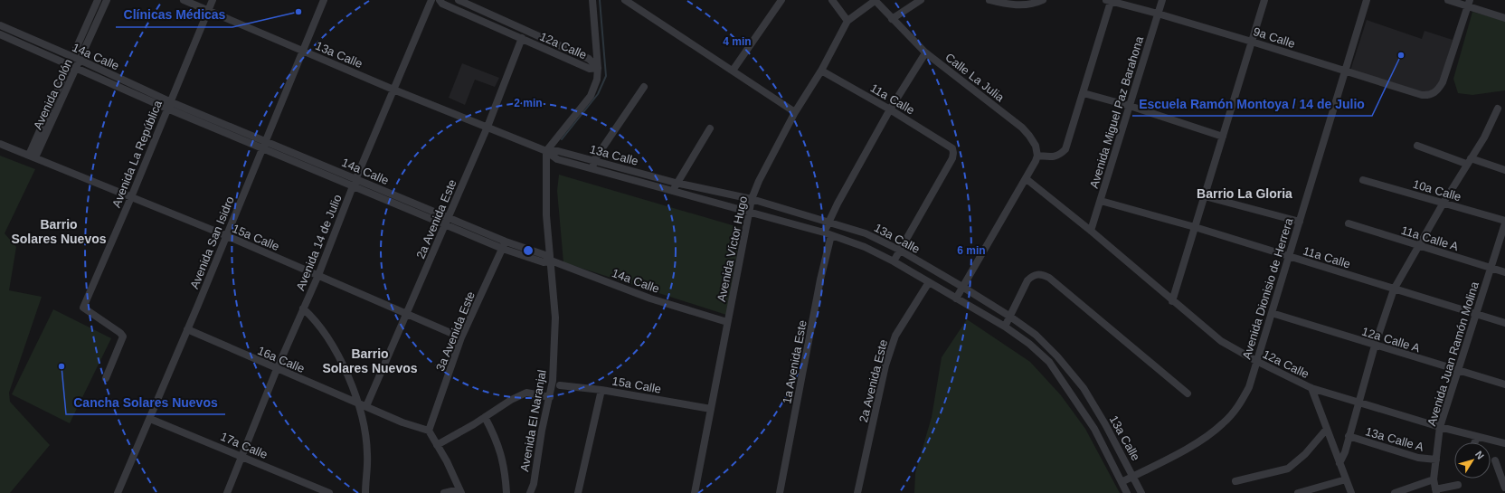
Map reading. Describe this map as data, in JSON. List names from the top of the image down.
{
  "streets": {
    "street": [
      "9a Calle",
      "12a Calle",
      "13a Calle",
      "14a Calle",
      "Calle La Julia",
      "Avenida Colón",
      "11a Calle",
      "Avenida Miguel Paz Barahona",
      "Avenida La República",
      "10a Calle",
      "2a Avenida Este",
      "15a Calle",
      "11a Calle A",
      "Avenida San Isidro",
      "Avenida 14 de Julio",
      "Avenida Víctor Hugo",
      "Avenida Dionisio de Herrera",
      "3a Avenida Este",
      "12a Calle A",
      "Avenida Juan Ramón Molina",
      "16a Calle",
      "1a Avenida Este",
      "Avenida El Naranjal",
      "13a Calle A",
      "17a Calle"
    ]
  },
  "crossings": [
    ["9a Calle", "Avenida Miguel Paz Barahona"],
    ["9a Calle", "Avenida Dionisio de Herrera"],
    ["12a Calle", "Avenida Miguel Paz Barahona"],
    ["12a Calle", "2a Avenida Este"],
    ["12a Calle", "Avenida Dionisio de Herrera"],
    ["12a Calle", "Avenida Juan Ramón Molina"],
    ["13a Calle", "11a Calle"],
    ["13a Calle", "Avenida La República"],
    ["13a Calle", "2a Avenida Este"],
    ["13a Calle", "Avenida San Isidro"],
    ["13a Calle", "Avenida 14 de Julio"],
    ["13a Calle", "Avenida Víctor Hugo"],
    ["13a Calle", "Avenida Dionisio de Herrera"],
    ["13a Calle", "1a Avenida Este"],
    ["13a Calle", "Avenida El Naranjal"],
    ["14a Calle", "Avenida Colón"],
    ["14a Calle", "Avenida La República"],
    ["14a Calle", "2a Avenida Este"],
    ["14a Calle", "Avenida San Isidro"],
    ["14a Calle", "Avenida 14 de Julio"],
    ["14a Calle", "Avenida Víctor Hugo"],
    ["14a Calle", "3a Avenida Este"],
    ["14a Calle", "Avenida El Naranjal"],
    ["Calle La Julia", "Avenida Víctor Hugo"],
    ["Avenida Colón", "15a Calle"],
    ["11a Calle", "Avenida Miguel Paz Barahona"],
    ["11a Calle", "Avenida Víctor Hugo"],
    ["11a Calle", "Avenida Dionisio de Herrera"],
    ["11a Calle", "Avenida Juan Ramón Molina"],
    ["11a Calle", "1a Avenida Este"],
    ["Avenida La República", "15a Calle"],
    ["2a Avenida Este", "15a Calle"],
    ["2a Avenida Este", "16a Calle"],
    ["15a Calle", "Avenida San Isidro"],
    ["15a Calle", "Avenida 14 de Julio"],
    ["15a Calle", "Avenida Víctor Hugo"],
    ["15a Calle", "3a Avenida Este"],
    ["11a Calle A", "Avenida Juan Ramón Molina"],
    ["Avenida San Isidro", "16a Calle"],
    ["Avenida San Isidro", "17a Calle"],
    ["Avenida 14 de Julio", "16a Calle"],
    ["Avenida 14 de Julio", "17a Calle"],
    ["Avenida Dionisio de Herrera", "12a Calle A"],
    ["3a Avenida Este", "16a Calle"],
    ["12a Calle A", "Avenida Juan Ramón Molina"],
    ["Avenida Juan Ramón Molina", "13a Calle A"]
  ],
  "districts": ["Barrio La Gloria", "Barrio Solares Nuevos", "Barrio Solares Nuevos"],
  "places": ["Clínicas Médicas", "Escuela Ramón Montoya / 14 de Julio", "Cancha Solares Nuevos"],
  "north": "top right",
  "rings": ["4 min", "2 min", "6 min"]
}
